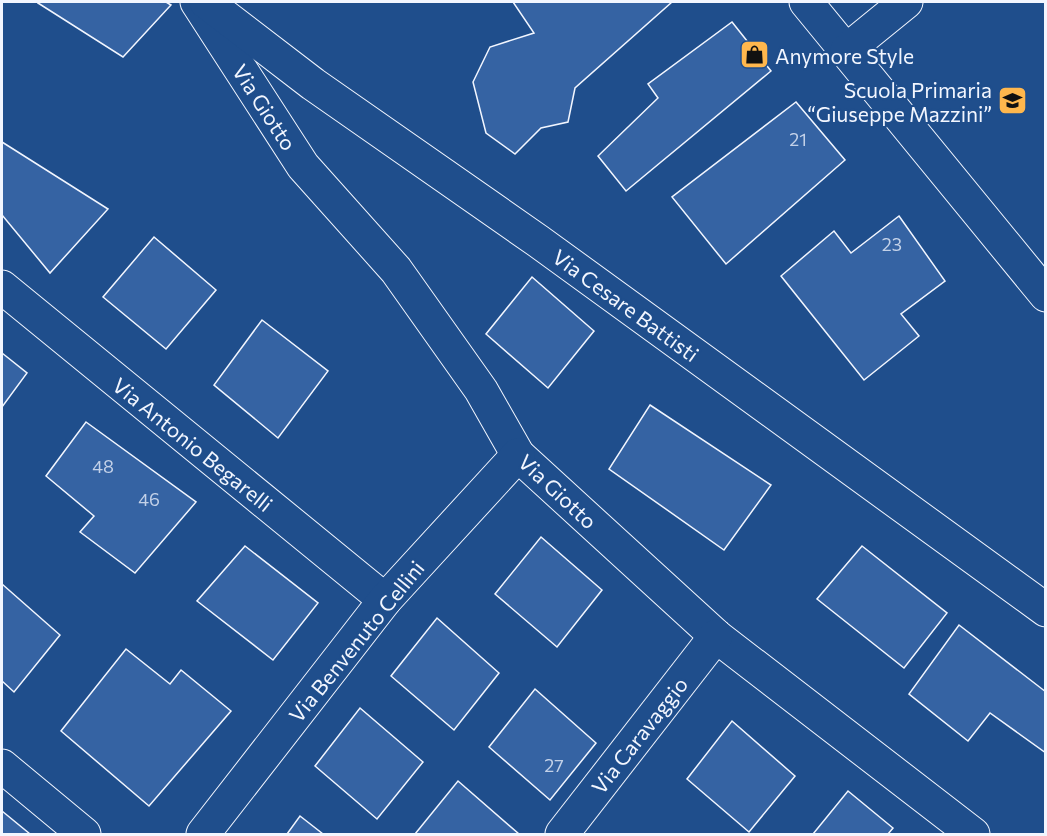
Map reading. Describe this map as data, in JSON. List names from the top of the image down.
{
  "streets": {
    "street": [
      "Via Giotto",
      "Via Cesare Battisti",
      "Via Antonio Begarelli",
      "Via Benvenuto Cellini",
      "Via Caravaggio"
    ]
  },
  "crossings": [
    ["Via Giotto", "Via Benvenuto Cellini"],
    ["Via Giotto", "Via Caravaggio"],
    ["Via Antonio Begarelli", "Via Benvenuto Cellini"]
  ],
  "places": {
    "shop": ["Anymore Style"],
    "school or university": ["Scuola Primaria “Giuseppe Mazzini”"]
  },
  "house_numbers": [
    "21",
    "23",
    "48",
    "46",
    "27"
  ]
}
